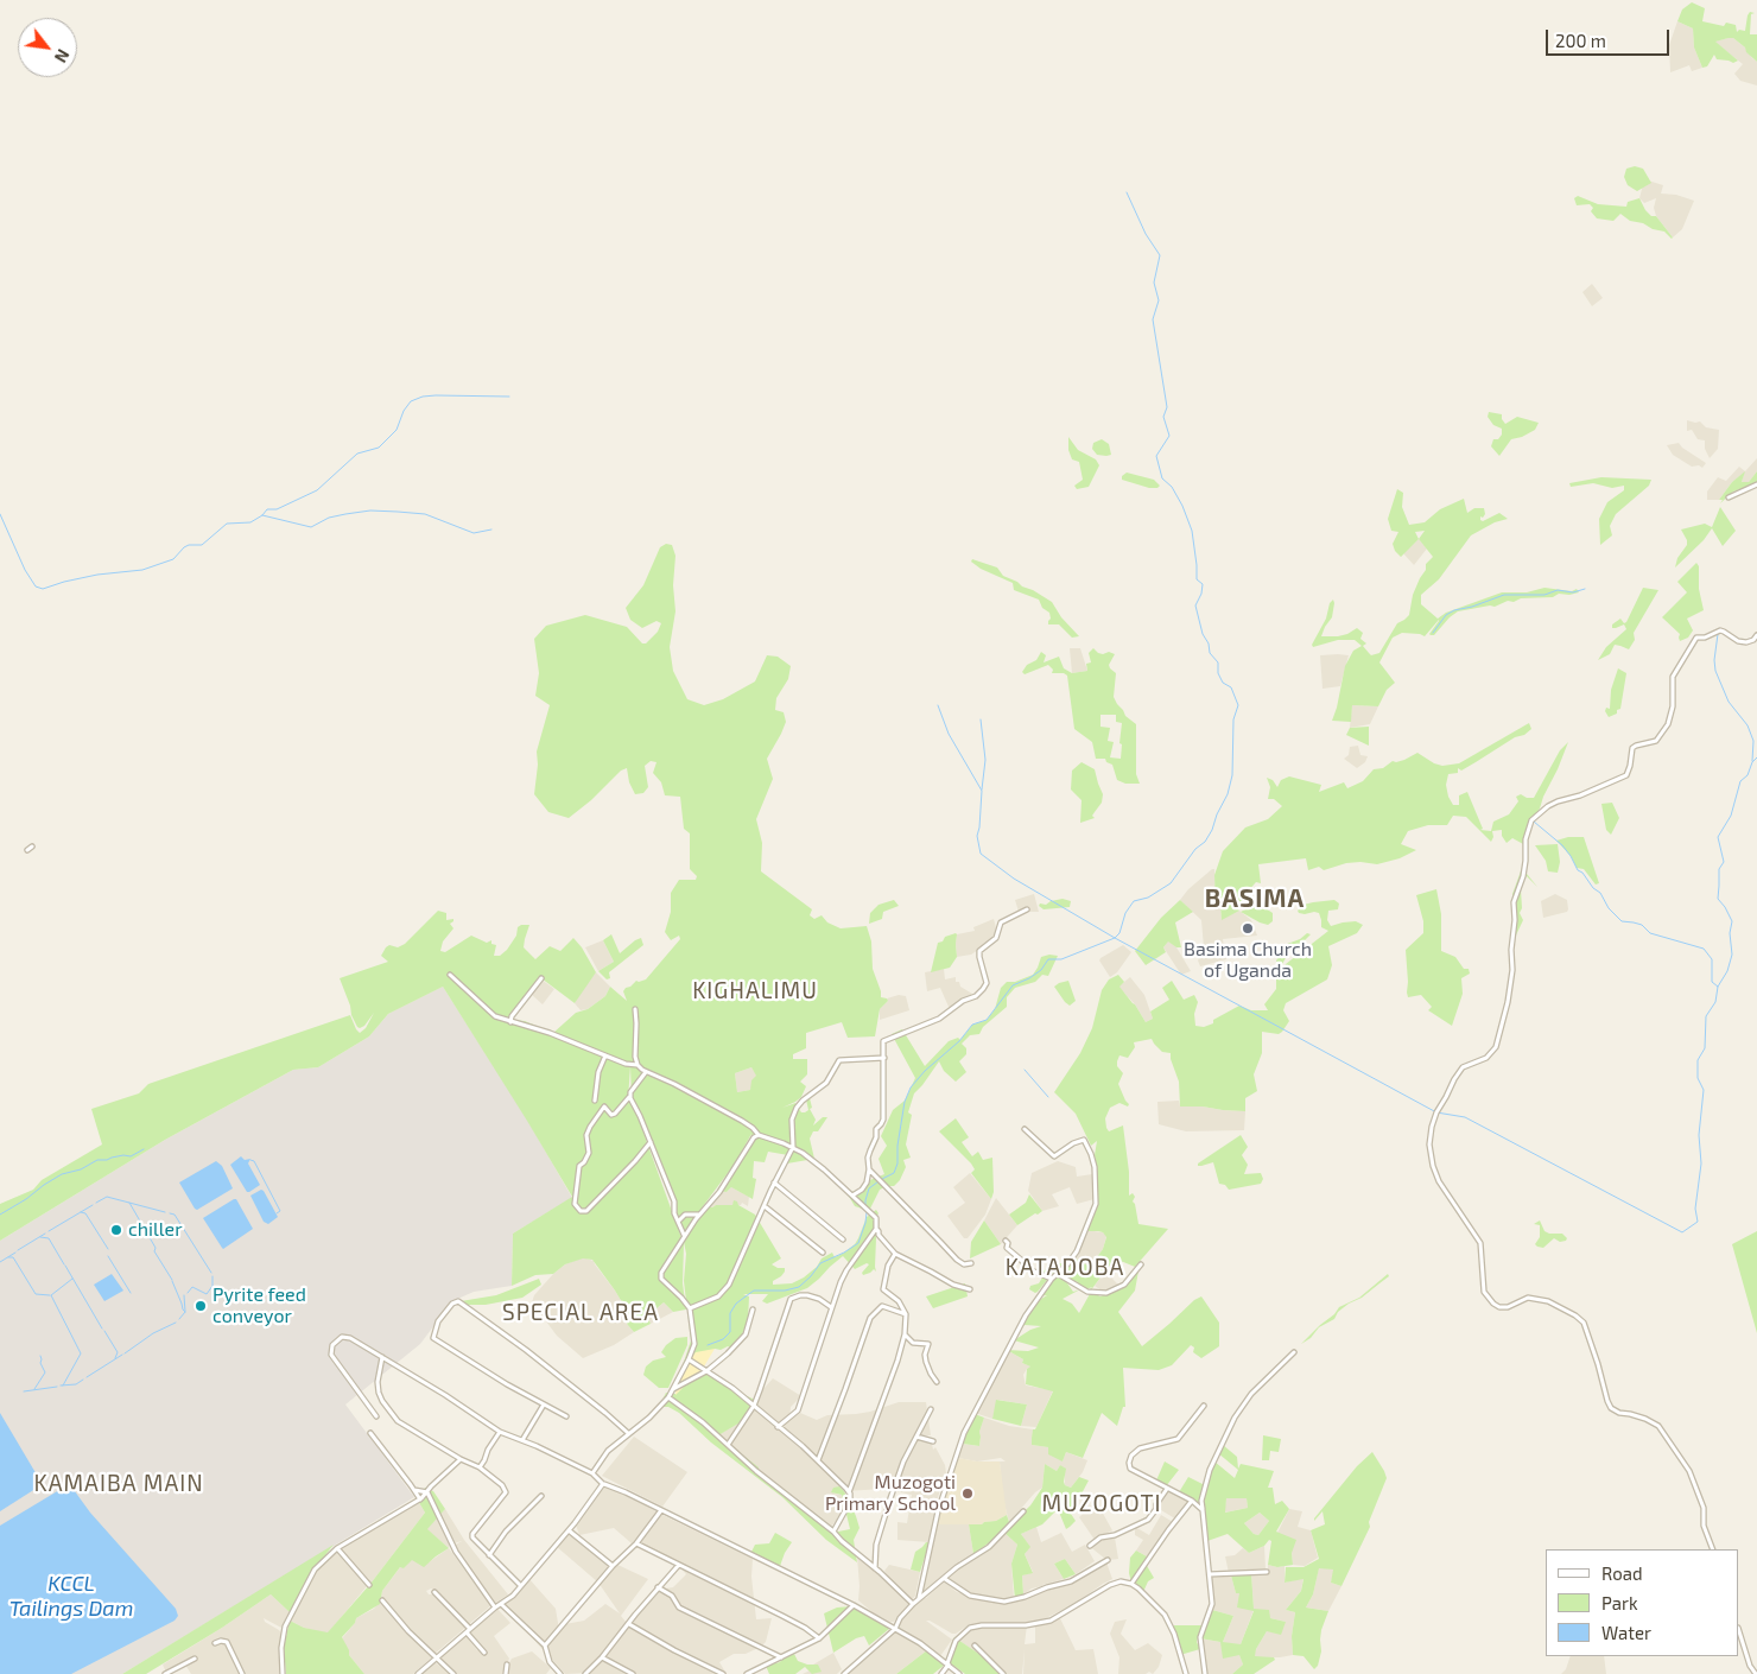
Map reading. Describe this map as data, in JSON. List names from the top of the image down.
{
  "districts": [
    "BASIMA",
    "KIGHALIMU",
    "KATADOBA",
    "SPECIAL AREA",
    "KAMAIBA MAIN",
    "MUZOGOTI"
  ],
  "water": ["KCCL Tailings Dam"],
  "places": [
    "Basima Church of Uganda",
    "chiller",
    "Pyrite feed conveyor",
    "Muzogoti Primary School"
  ],
  "legend": ["Road", "Park", "Water"],
  "scale_bar": "200 m",
  "north": "bottom right"
}
